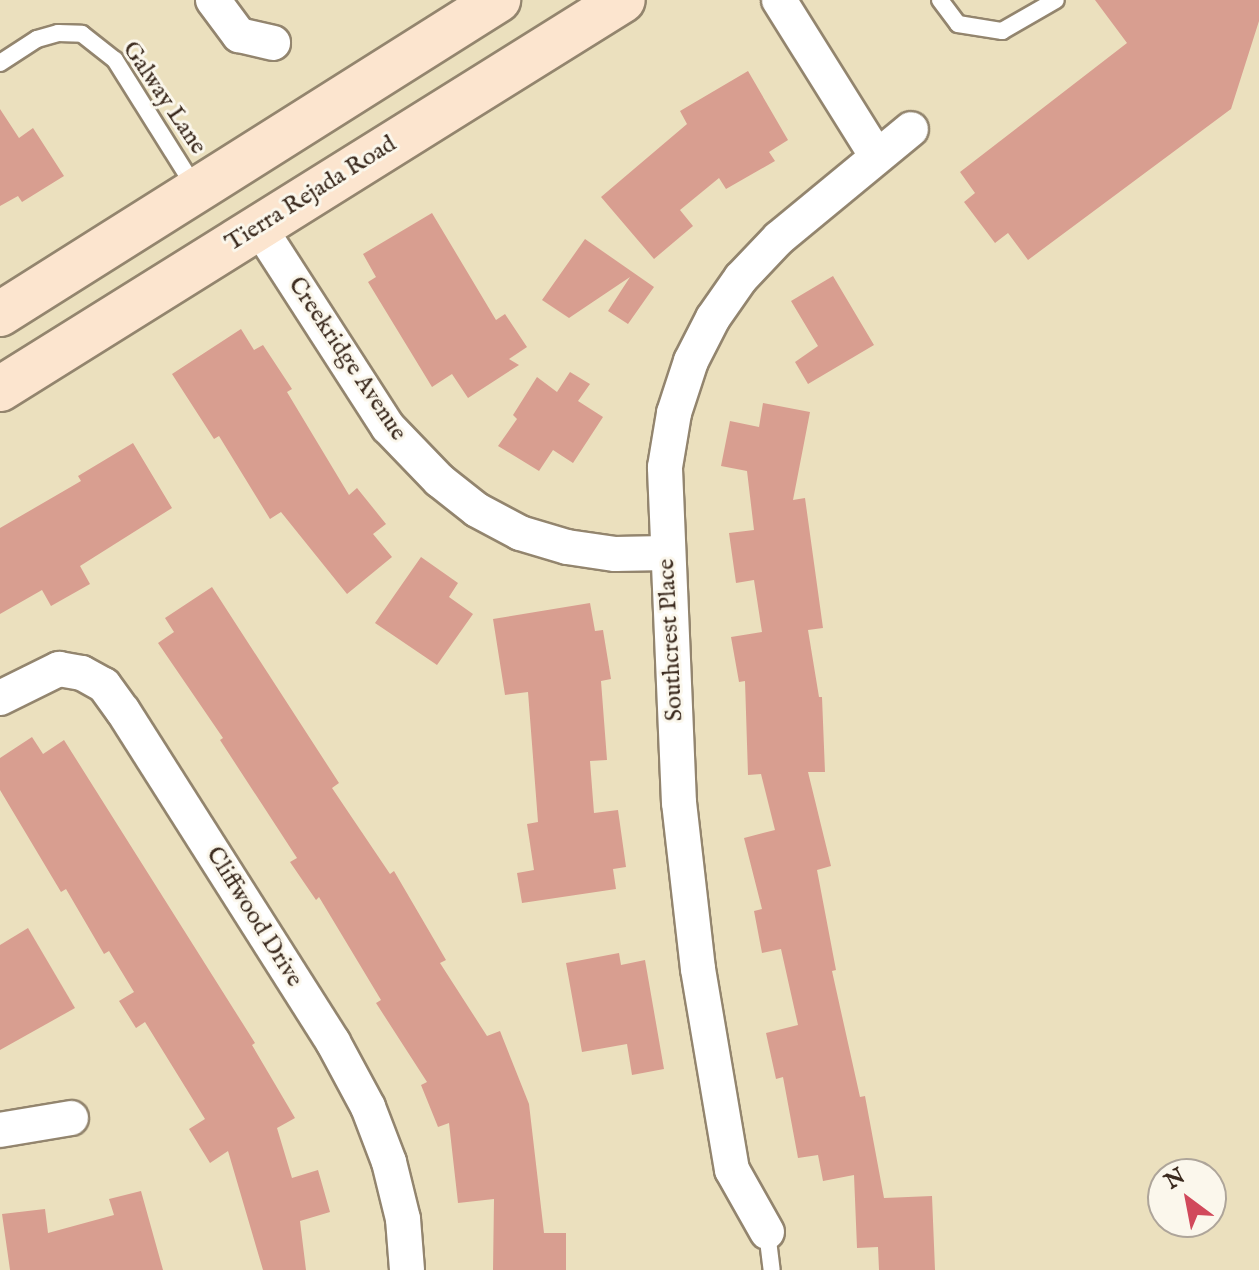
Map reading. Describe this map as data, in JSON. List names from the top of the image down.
{
  "streets": {
    "main road": ["Tierra Rejada Road"],
    "street": ["Creekridge Avenue", "Southcrest Place", "Cliffwood Drive"],
    "lane": ["Galway Lane"]
  },
  "crossings": [
    ["Tierra Rejada Road", "Creekridge Avenue"],
    ["Creekridge Avenue", "Southcrest Place"]
  ],
  "north": "top left"
}
